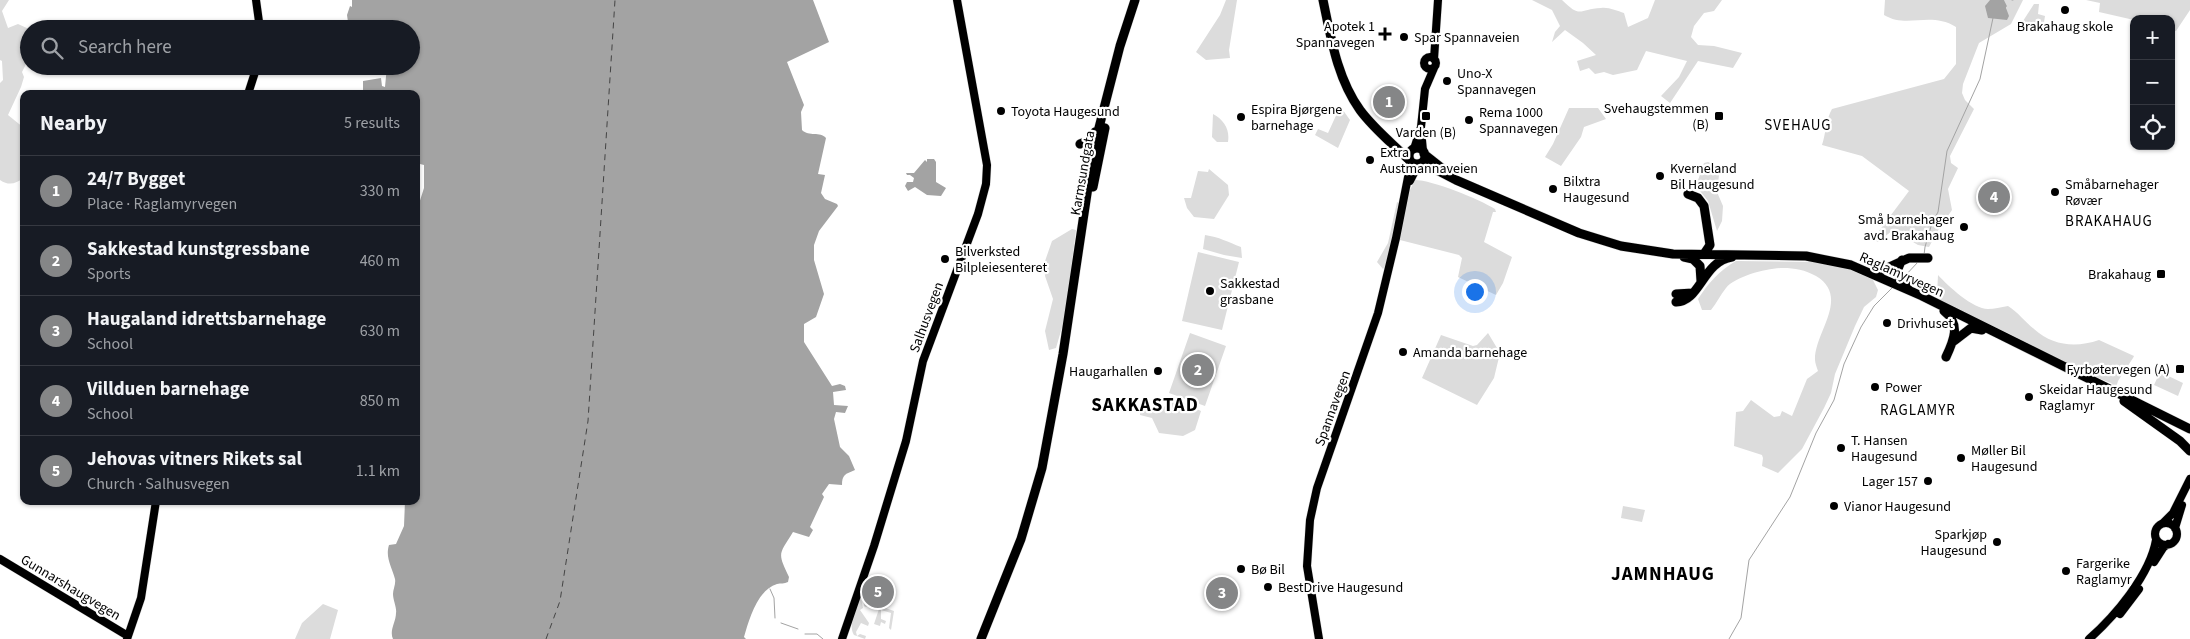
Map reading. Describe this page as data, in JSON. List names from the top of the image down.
{
  "streets": {
    "highway": ["Karmsundgata", "Raglamyrvegen"],
    "main road": ["Salhusvegen", "Spannavegen", "Gunnarshaugvegen"]
  },
  "crossings": [
    ["Raglamyrvegen", "Spannavegen"]
  ],
  "districts": [
    "SVEHAUG",
    "BRAKAHAUG",
    "SAKKASTAD",
    "RAGLAMYR",
    "JAMNHAUG"
  ],
  "places": {
    "other": [
      "Brakahaug skole",
      "Spar Spannaveien",
      "Uno-X Spannavegen",
      "Toyota Haugesund",
      "Espira Bjørgene barnehage",
      "Rema 1000 Spannavegen",
      "Extra Austmannaveien",
      "Kverneland Bil Haugesund",
      "Bilxtra Haugesund",
      "Småbarnehager Røvær",
      "Små barnehager avd. Brakahaug",
      "Bilverksted Bilpleiesenteret",
      "Sakkestad grasbane",
      "Drivhuset",
      "Amanda barnehage",
      "Haugarhallen",
      "Power",
      "Skeidar Haugesund Raglamyr",
      "T. Hansen Haugesund",
      "Møller Bil Haugesund",
      "Lager 157",
      "Vianor Haugesund",
      "Sparkjøp Haugesund",
      "Bø Bil",
      "Fargerike Raglamyr",
      "BestDrive Haugesund"
    ],
    "health": ["Apotek 1 Spannavegen"],
    "transit": [
      "Varden (B)",
      "Svehaugstemmen (B)",
      "Brakahaug",
      "Fyrbøtervegen (A)"
    ]
  },
  "page": {
    "map_buttons": ["+", "−"],
    "search": "Search here",
    "pins": [
      "1",
      "4",
      "2",
      "5",
      "3"
    ],
    "heading": ["Nearby", "5 results"],
    "list": [
      {
        "mark": "1",
        "name": "24/7 Bygget",
        "note": "Place · Raglamyrvegen",
        "value": "330 m"
      },
      {
        "mark": "2",
        "name": "Sakkestad kunstgressbane",
        "note": "Sports",
        "value": "460 m"
      },
      {
        "mark": "3",
        "name": "Haugaland idrettsbarnehage",
        "note": "School",
        "value": "630 m"
      },
      {
        "mark": "4",
        "name": "Villduen barnehage",
        "note": "School",
        "value": "850 m"
      },
      {
        "mark": "5",
        "name": "Jehovas vitners Rikets sal",
        "note": "Church · Salhusvegen",
        "value": "1.1 km"
      }
    ]
  }
}
